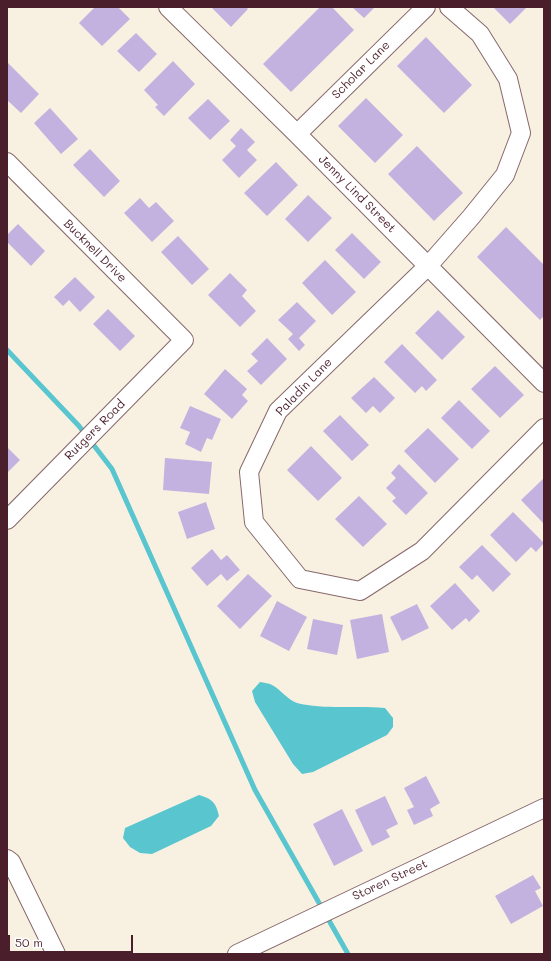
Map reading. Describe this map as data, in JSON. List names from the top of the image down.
{
  "streets": {
    "street": [
      "Scholar Lane",
      "Jenny Lind Street",
      "Bucknell Drive",
      "Paladin Lane",
      "Rutgers Road",
      "Storen Street"
    ]
  },
  "crossings": [
    ["Scholar Lane", "Jenny Lind Street"],
    ["Jenny Lind Street", "Paladin Lane"],
    ["Bucknell Drive", "Rutgers Road"]
  ],
  "scale_bar": "50 m"
}
